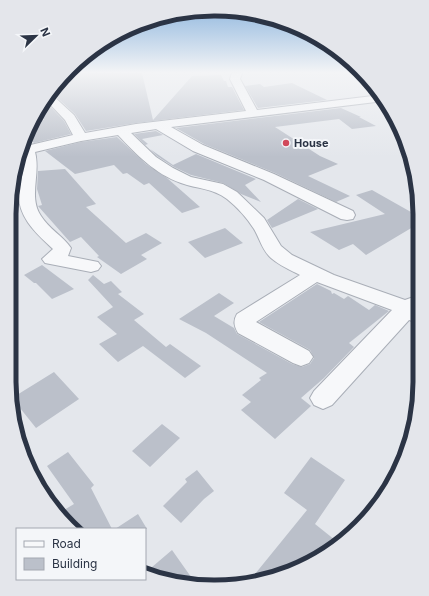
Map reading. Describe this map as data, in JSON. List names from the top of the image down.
{
  "places": ["House"],
  "legend": ["Road", "Building"],
  "north": "top right"
}
